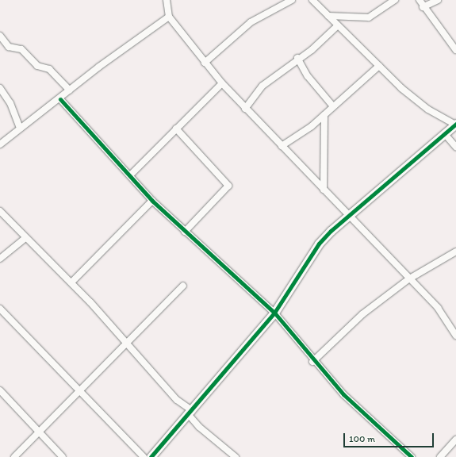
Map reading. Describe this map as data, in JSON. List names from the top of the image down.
{
  "scale_bar": "100 m"
}
